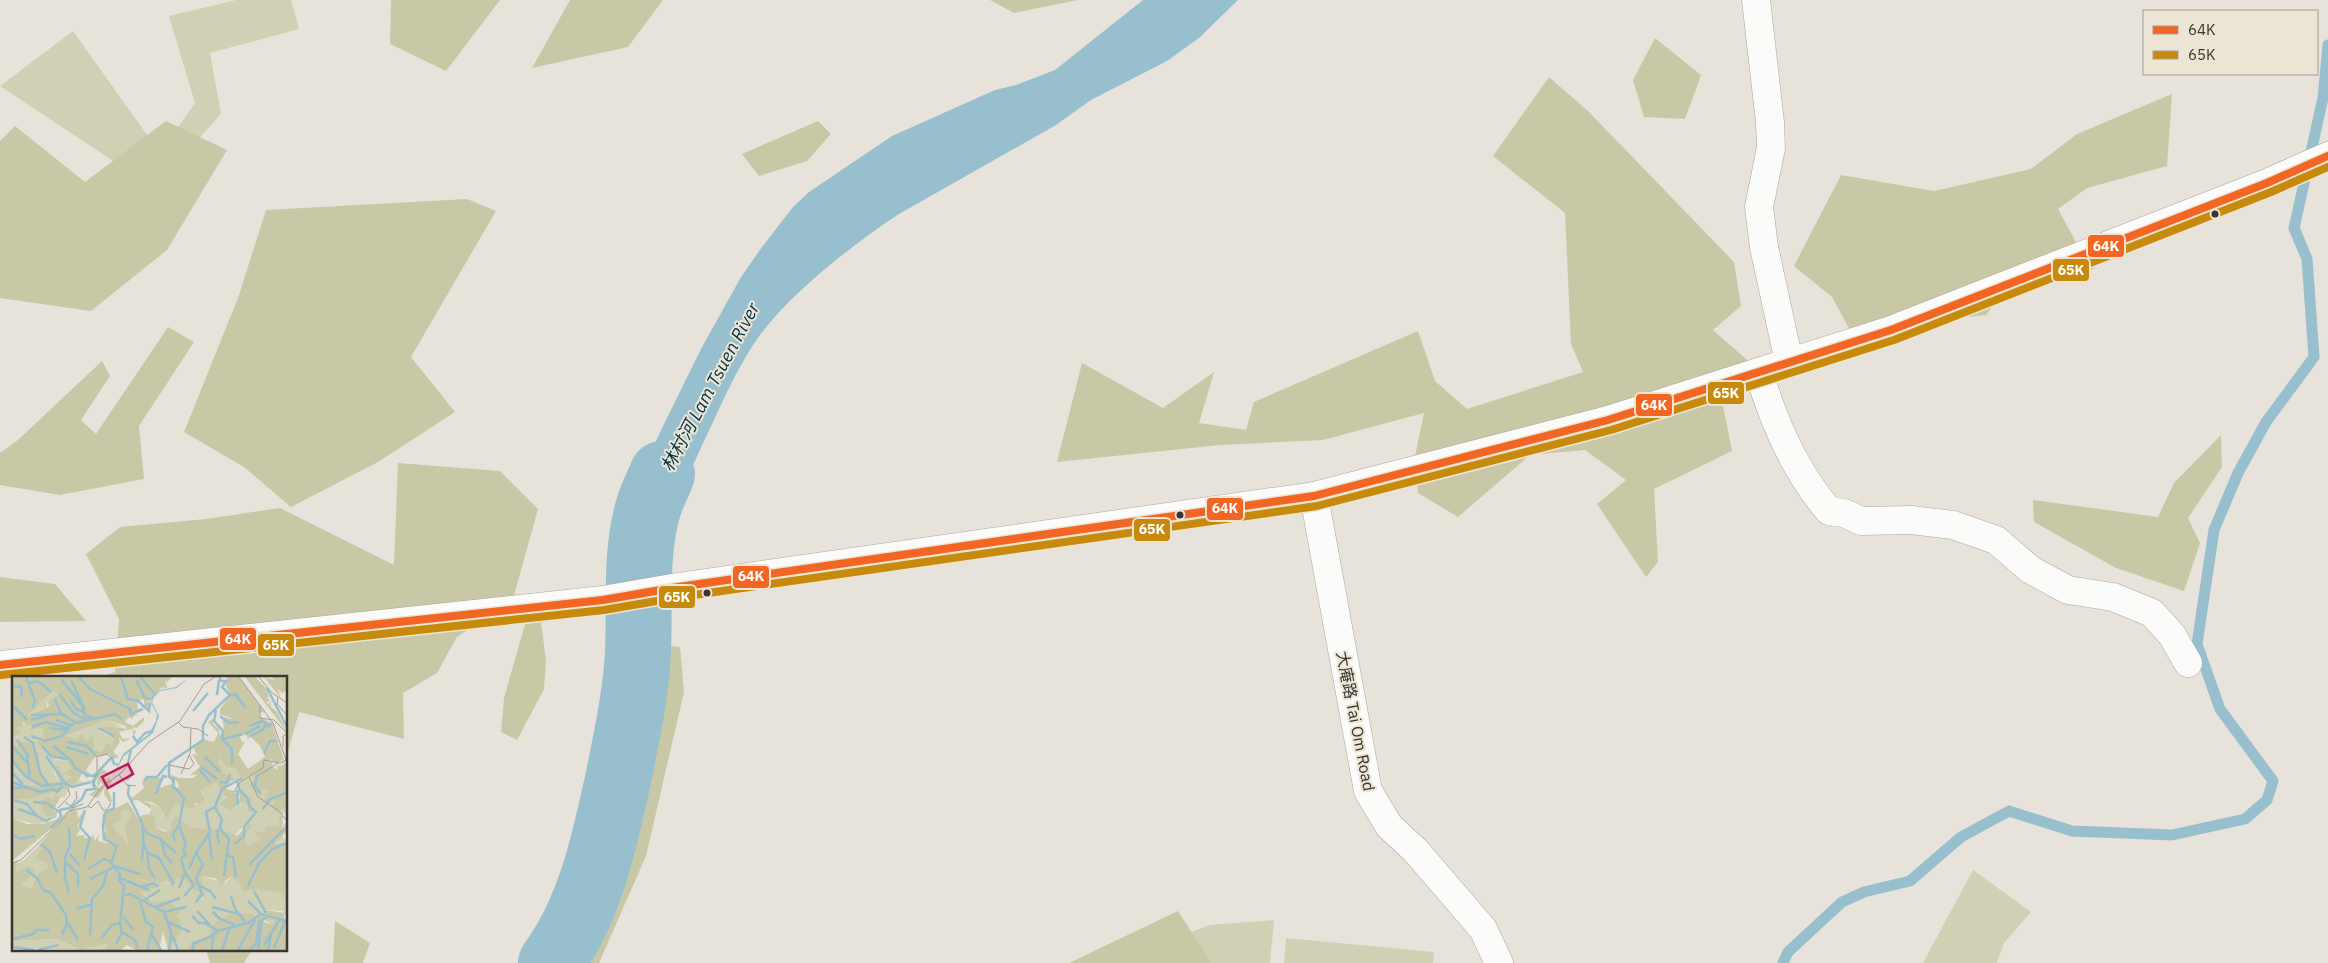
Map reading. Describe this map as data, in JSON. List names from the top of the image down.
{
  "streets": {
    "main road": ["大庵路 Tai Om Road"]
  },
  "water": ["林村河 Lam Tsuen River"],
  "lines": ["transit line 64K", "transit line 65K"],
  "legend": ["64K", "65K"]
}
